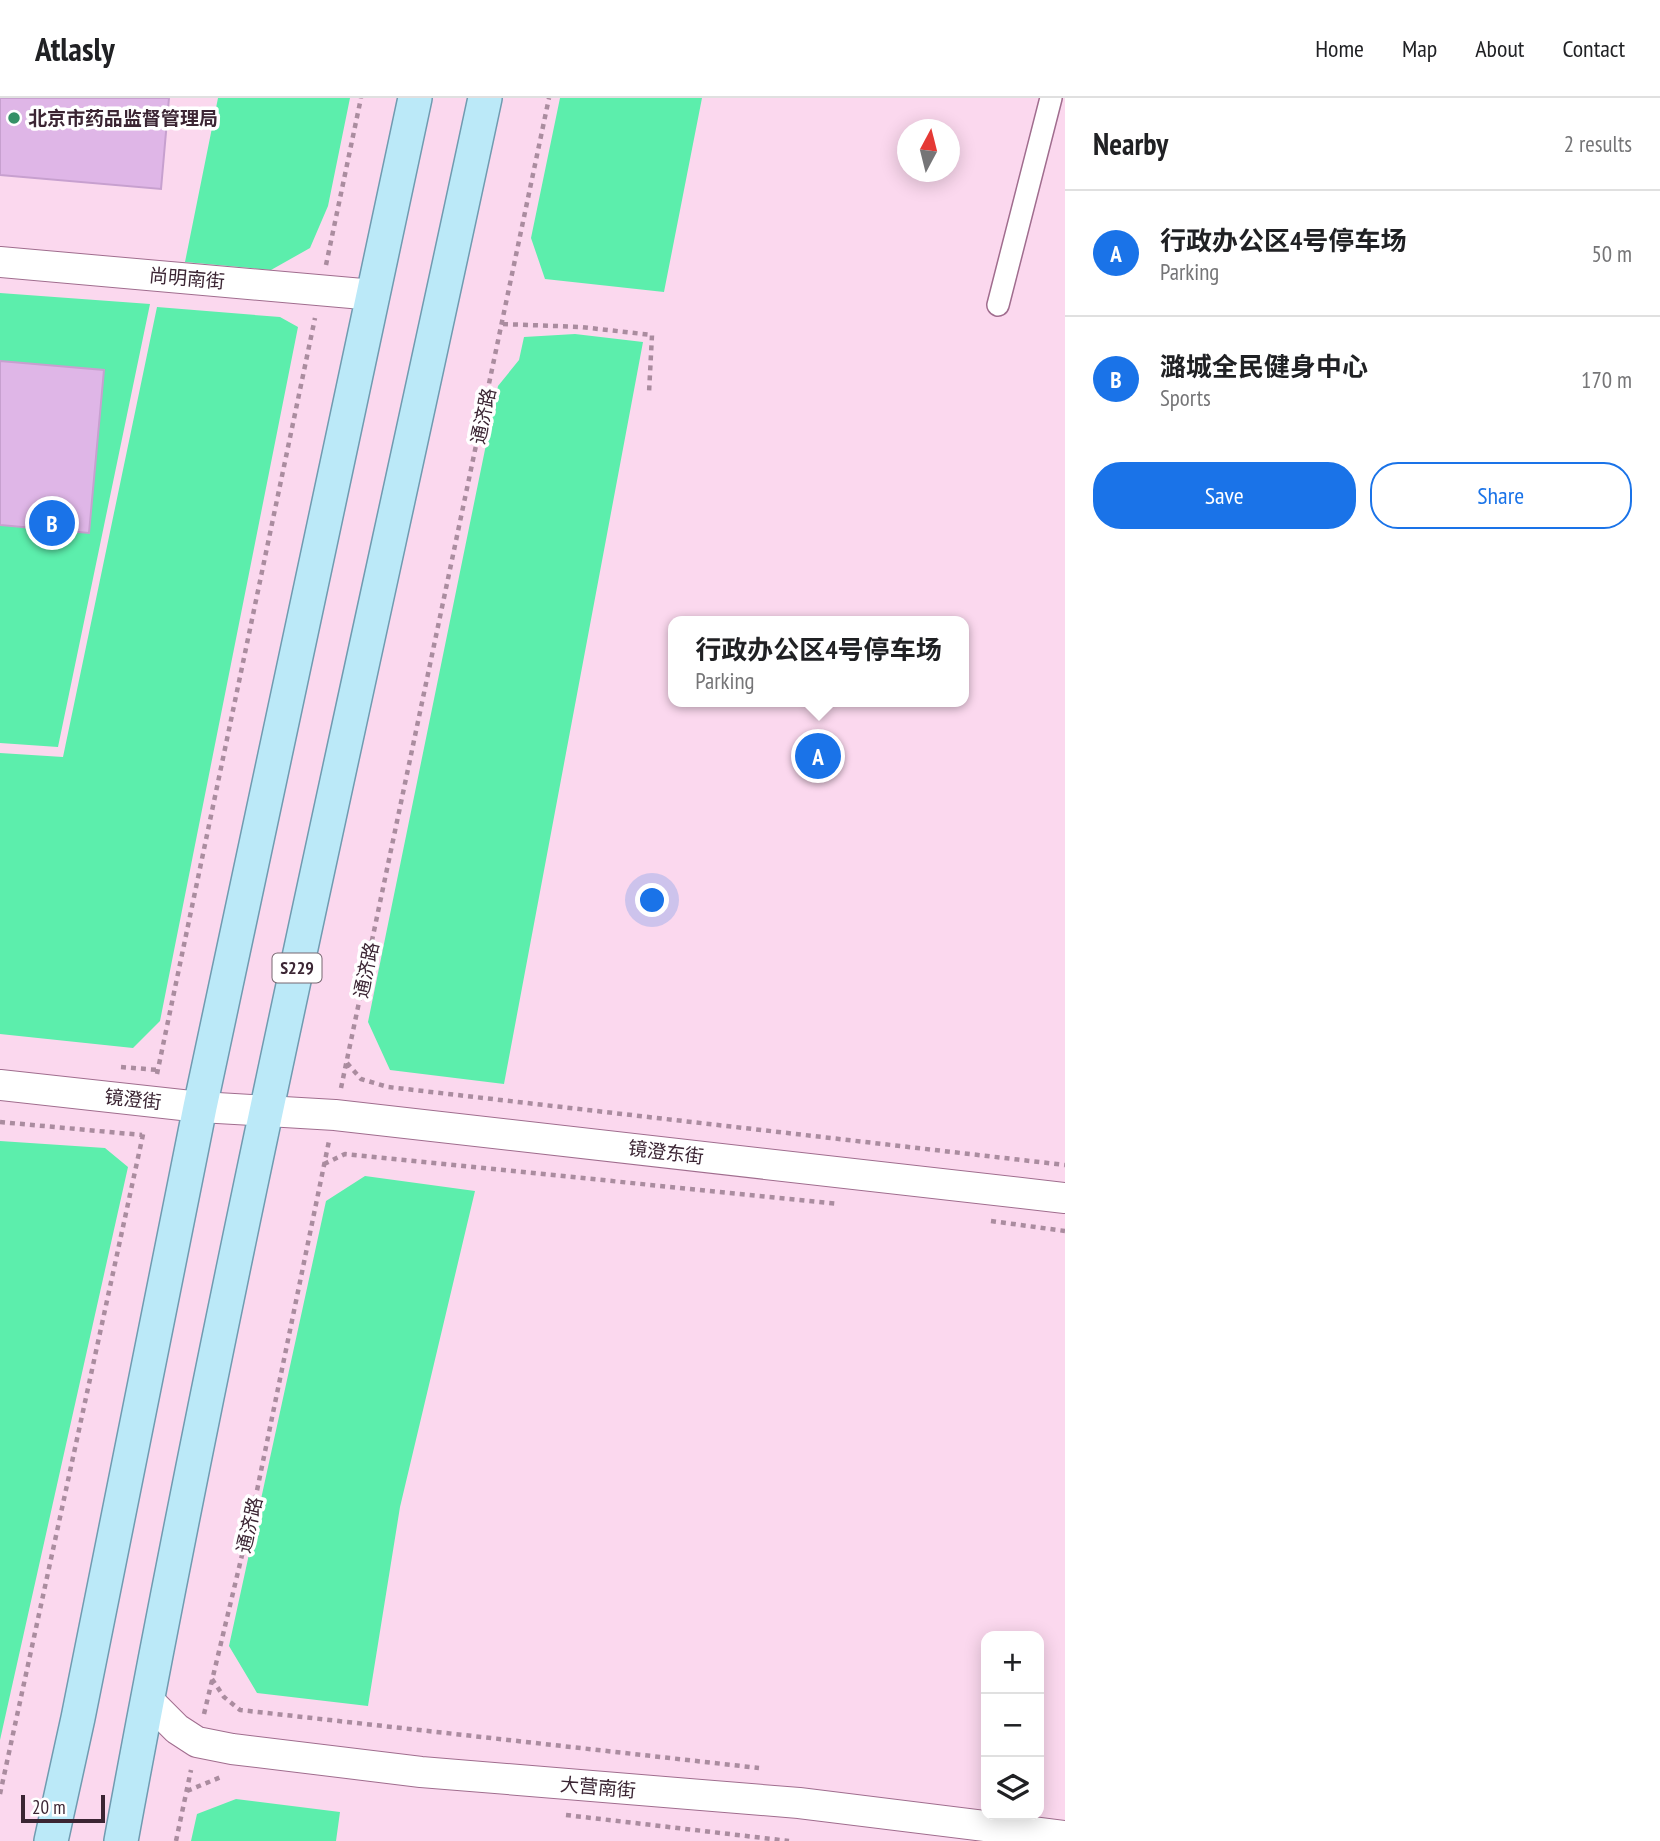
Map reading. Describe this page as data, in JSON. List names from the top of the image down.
{
  "streets": {
    "main road": ["S229"],
    "street": [
      "尚明南街",
      "镜澄街",
      "镜澄东街",
      "大营南街"
    ],
    "path": ["通济路"]
  },
  "crossings": [
    ["通济路", "镜澄东街"],
    ["通济路", "大营南街"],
    ["S229", "镜澄街"],
    ["S229", "镜澄东街"],
    ["S229", "大营南街"],
    ["镜澄街", "镜澄东街"]
  ],
  "places": ["北京市药品监督管理局"],
  "scale_bar": "20 m",
  "north": "top",
  "page": {
    "header": "Atlasly",
    "nav": [
      "Home",
      "Map",
      "About",
      "Contact"
    ],
    "heading": ["Nearby", "2 results"],
    "list": [
      {
        "mark": "A",
        "name": "行政办公区4号停车场",
        "note": "Parking",
        "value": "50 m"
      },
      {
        "mark": "B",
        "name": "潞城全民健身中心",
        "note": "Sports",
        "value": "170 m"
      }
    ],
    "buttons": ["Save", "Share"],
    "pins": ["B", "A"],
    "popup": ["行政办公区4号停车场", "Parking"],
    "map_buttons": ["+", "−"],
    "scale": "20 m"
  }
}
